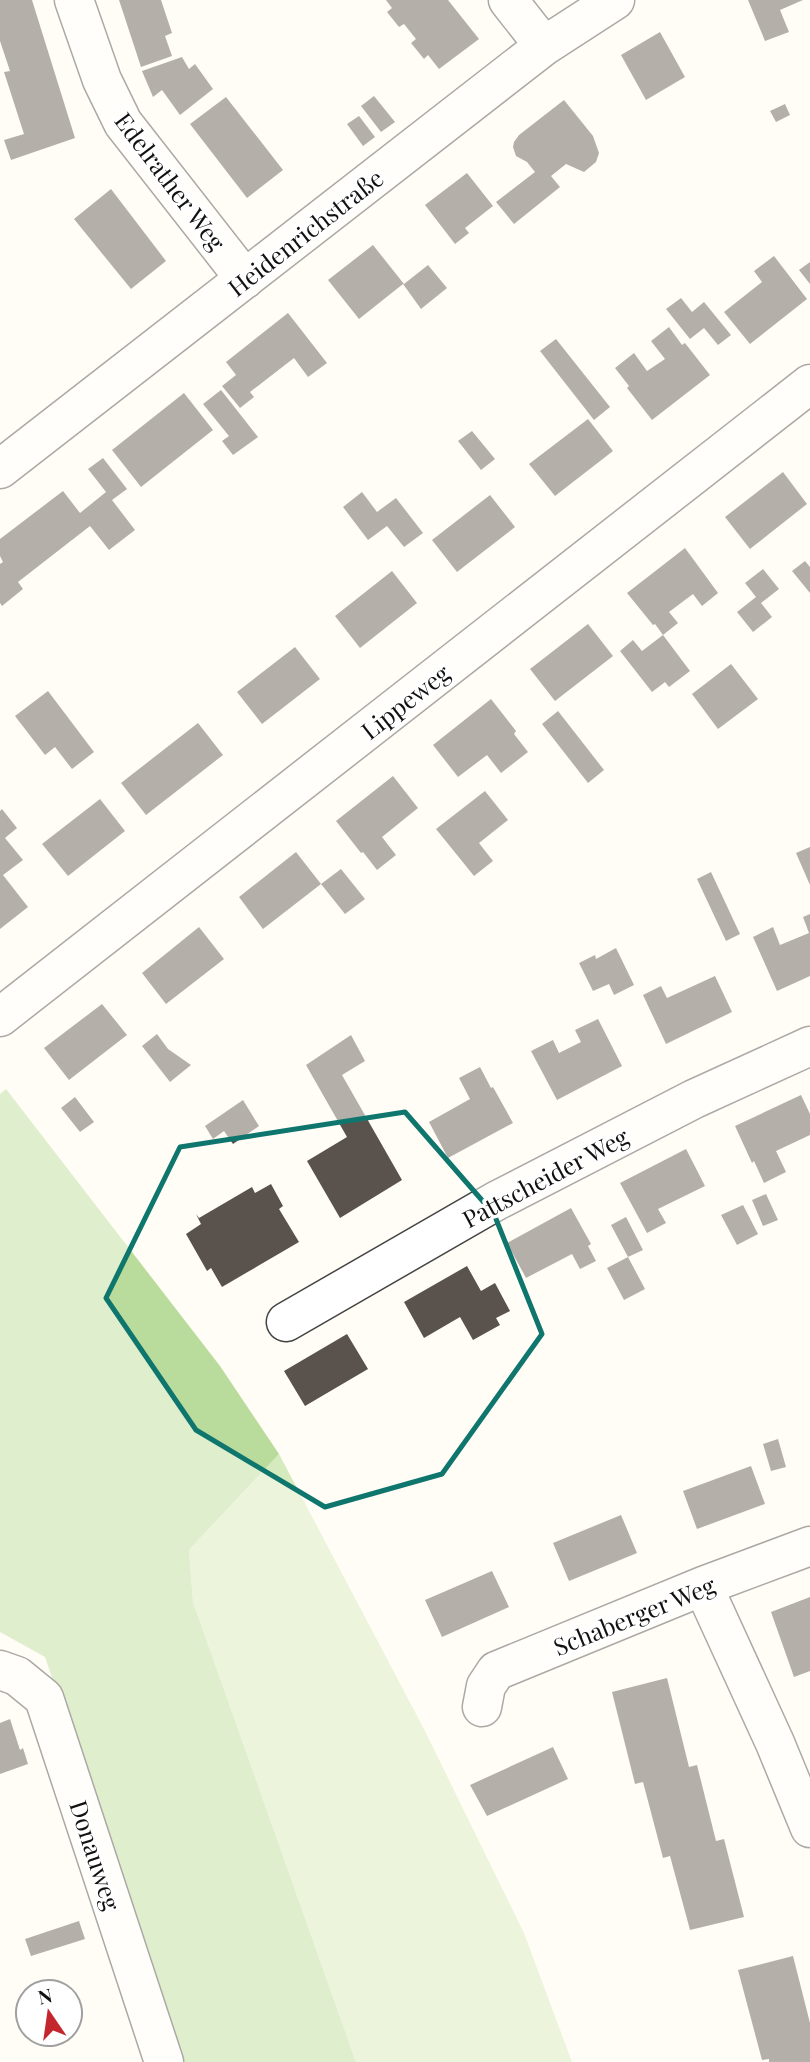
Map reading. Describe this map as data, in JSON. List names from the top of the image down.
{
  "streets": {
    "street": [
      "Edelrather Weg",
      "Heidenrichstraße",
      "Lippeweg",
      "Pattscheider Weg",
      "Schaberger Weg",
      "Donauweg"
    ]
  },
  "crossings": [
    ["Edelrather Weg", "Heidenrichstraße"]
  ],
  "north": "top"
}
